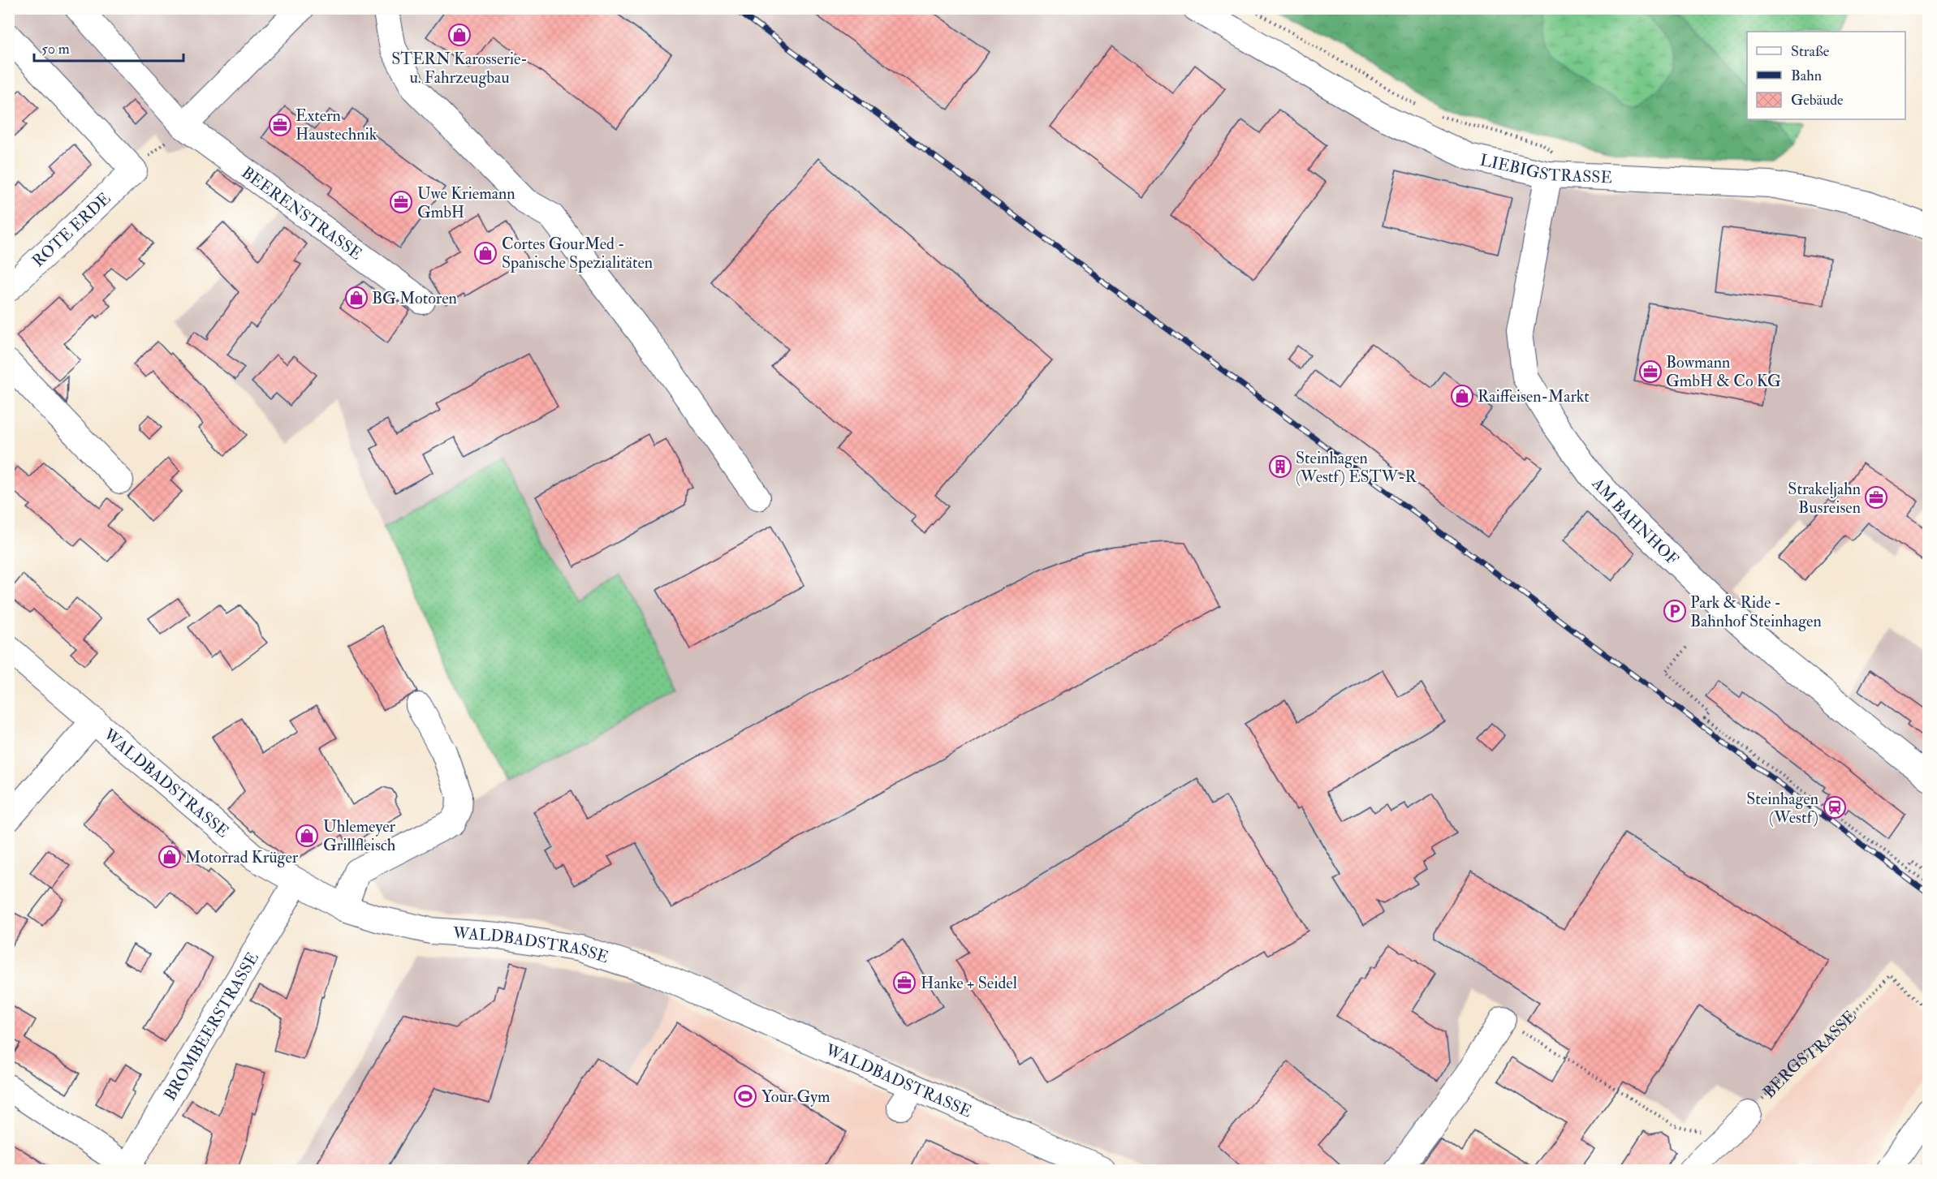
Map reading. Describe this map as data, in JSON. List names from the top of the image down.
{
  "streets": {
    "street": [
      "LIEBIGSTRASSE",
      "BEERENSTRASSE",
      "ROTE ERDE",
      "AM BAHNHOF",
      "WALDBADSTRASSE",
      "BROMBEERSTRASSE"
    ],
    "path": ["BERGSTRASSE"]
  },
  "crossings": [
    ["LIEBIGSTRASSE", "AM BAHNHOF"],
    ["WALDBADSTRASSE", "BROMBEERSTRASSE"]
  ],
  "places": {
    "shop": [
      "STERN Karosserie- u. Fahrzeugbau",
      "Cortes GourMed - Spanische Spezialitäten",
      "BG Motoren",
      "Raiffeisen-Markt",
      "Uhlemeyer Grillfleisch",
      "Motorrad Krüger"
    ],
    "office": [
      "Extern Haustechnik",
      "Uwe Kriemann GmbH",
      "Bowmann GmbH & Co KG",
      "Strakeljahn Busreisen",
      "Hanke + Seidel"
    ],
    "building": ["Steinhagen (Westf) ESTW-R"],
    "parking": ["Park & Ride - Bahnhof Steinhagen"],
    "station": ["Steinhagen (Westf)"],
    "sports": ["Your Gym"]
  },
  "legend": ["Straße", "Bahn", "Gebäude"],
  "scale_bar": "50 m"
}
